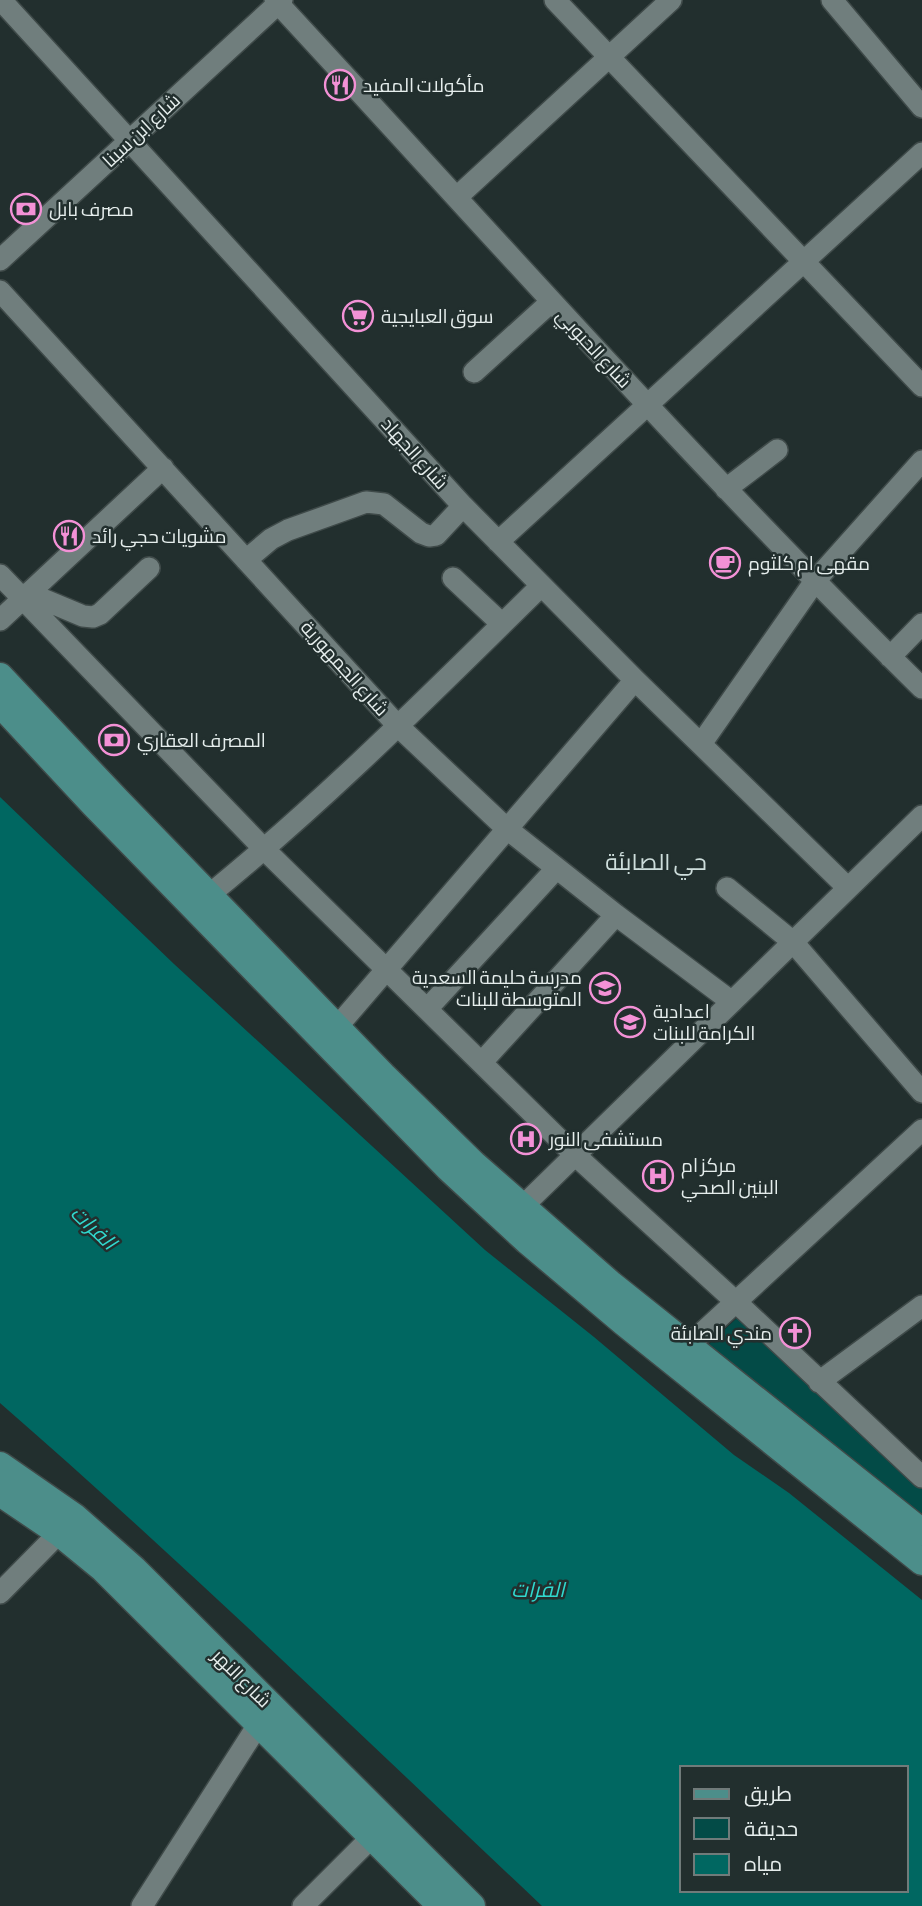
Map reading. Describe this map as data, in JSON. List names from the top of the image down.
{
  "streets": {
    "main road": ["شارع النهر"],
    "street": [
      "شارع ابن سينا",
      "شارع الحبوبي",
      "شارع الجهاد",
      "شارع الجمهورية"
    ]
  },
  "crossings": [
    ["شارع ابن سينا", "شارع الحبوبي"],
    ["شارع ابن سينا", "شارع الجهاد"]
  ],
  "districts": ["حي الصابئة"],
  "water": ["الفرات"],
  "places": {
    "restaurant": ["مأكوﻻت المفيد", "مشويات حجي رائد"],
    "bank": ["مصرف بابل", "المصرف العقاري"],
    "supermarket": ["سوق العبايجية"],
    "cafe": ["مقهى ام كلثوم"],
    "school or university": ["مدرسة حليمة السعدية المتوسطة للبنات", "اعدادية الكرامة للبنات"],
    "hospital": ["مستشفى النور", "مركز ام البنين الصحي"],
    "church": ["مندي الصابئة"]
  },
  "legend": ["طريق", "حديقة", "مياه"]
}
